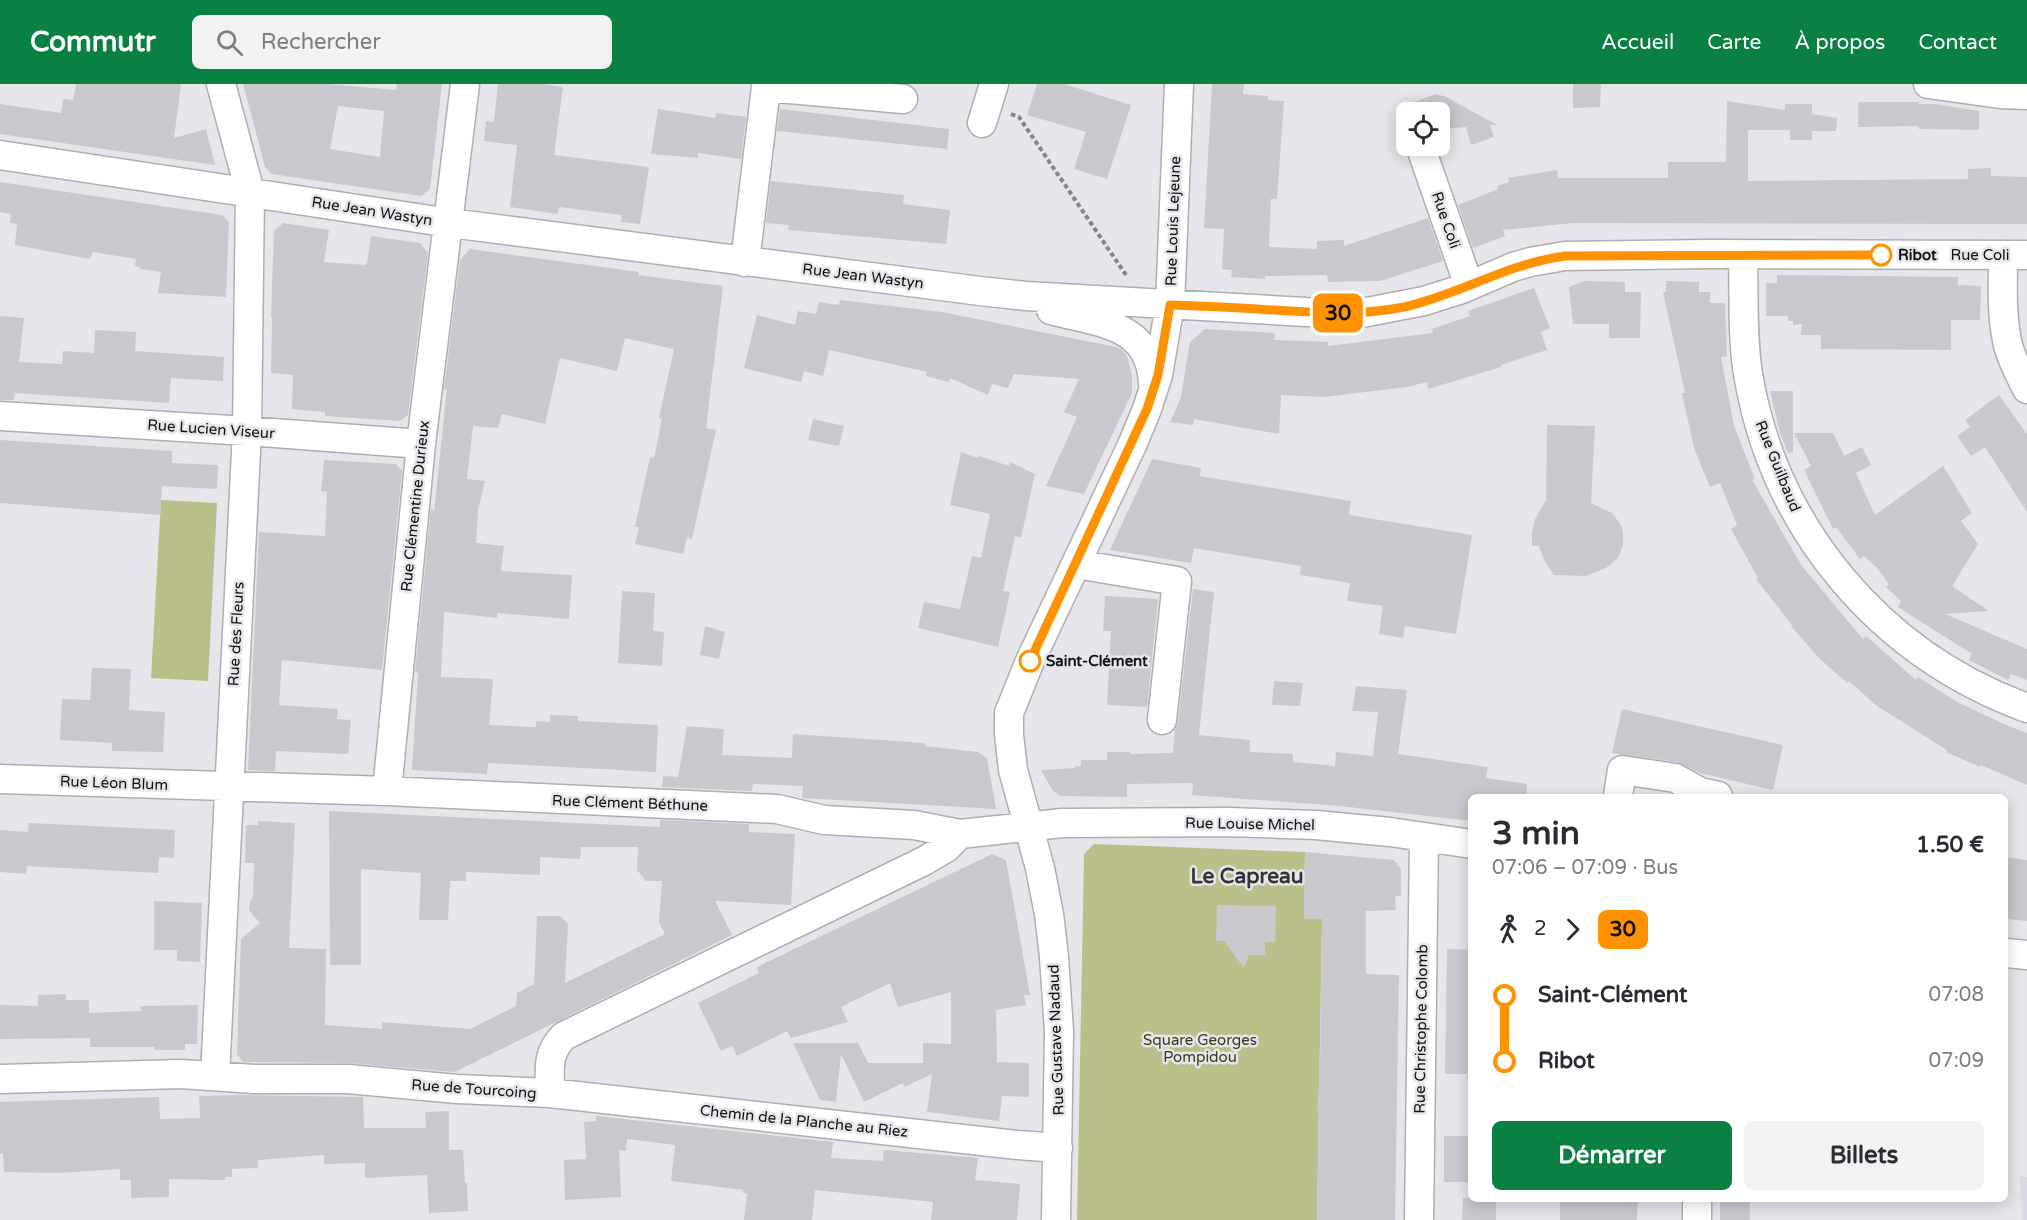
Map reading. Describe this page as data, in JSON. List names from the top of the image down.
{
  "streets": {
    "street": [
      "Rue Jean Wastyn",
      "Rue Coli",
      "Rue Louis Lejeune",
      "Rue Lucien Viseur",
      "Rue Guilbaud",
      "Rue Clémentine Durieux",
      "Rue des Fleurs",
      "Rue Léon Blum",
      "Rue Clément Béthune",
      "Rue Louise Michel",
      "Rue Christophe Colomb",
      "Rue Gustave Nadaud",
      "Rue de Tourcoing",
      "Chemin de la Planche au Riez"
    ]
  },
  "crossings": [
    ["Rue Jean Wastyn", "Rue Coli"],
    ["Rue Jean Wastyn", "Rue Louis Lejeune"],
    ["Rue Jean Wastyn", "Rue Clémentine Durieux"],
    ["Rue Jean Wastyn", "Rue des Fleurs"],
    ["Rue Coli", "Rue Louis Lejeune"],
    ["Rue Coli", "Rue Guilbaud"],
    ["Rue Louis Lejeune", "Rue Clément Béthune"],
    ["Rue Louis Lejeune", "Rue Louise Michel"],
    ["Rue Louis Lejeune", "Rue Gustave Nadaud"],
    ["Rue Lucien Viseur", "Rue Clémentine Durieux"],
    ["Rue Lucien Viseur", "Rue des Fleurs"],
    ["Rue Clémentine Durieux", "Rue Clément Béthune"],
    ["Rue des Fleurs", "Rue Léon Blum"],
    ["Rue des Fleurs", "Rue Clément Béthune"],
    ["Rue des Fleurs", "Rue de Tourcoing"],
    ["Rue Léon Blum", "Rue Clément Béthune"],
    ["Rue Clément Béthune", "Rue Louise Michel"],
    ["Rue Clément Béthune", "Rue Gustave Nadaud"],
    ["Rue Clément Béthune", "Rue de Tourcoing"],
    ["Rue Louise Michel", "Rue Christophe Colomb"],
    ["Rue Louise Michel", "Rue Gustave Nadaud"],
    ["Rue Gustave Nadaud", "Chemin de la Planche au Riez"],
    ["Rue de Tourcoing", "Chemin de la Planche au Riez"]
  ],
  "districts": ["Le Capreau"],
  "parks": ["Square Georges Pompidou"],
  "places": ["Ribot", "Saint-Clément"],
  "lines": ["bus line 30"],
  "page": {
    "header": "Commutr",
    "search": "Rechercher",
    "nav": [
      "Accueil",
      "Carte",
      "À propos",
      "Contact"
    ],
    "on_map": "30",
    "heading": ["3 min", "07:06 – 07:09 · Bus", "1.50 €"],
    "legs": ["2", "30"],
    "list": [
      {
        "name": "Saint-Clément",
        "value": "07:08"
      },
      {
        "name": "Ribot",
        "value": "07:09"
      }
    ],
    "buttons": ["Démarrer", "Billets"]
  }
}
